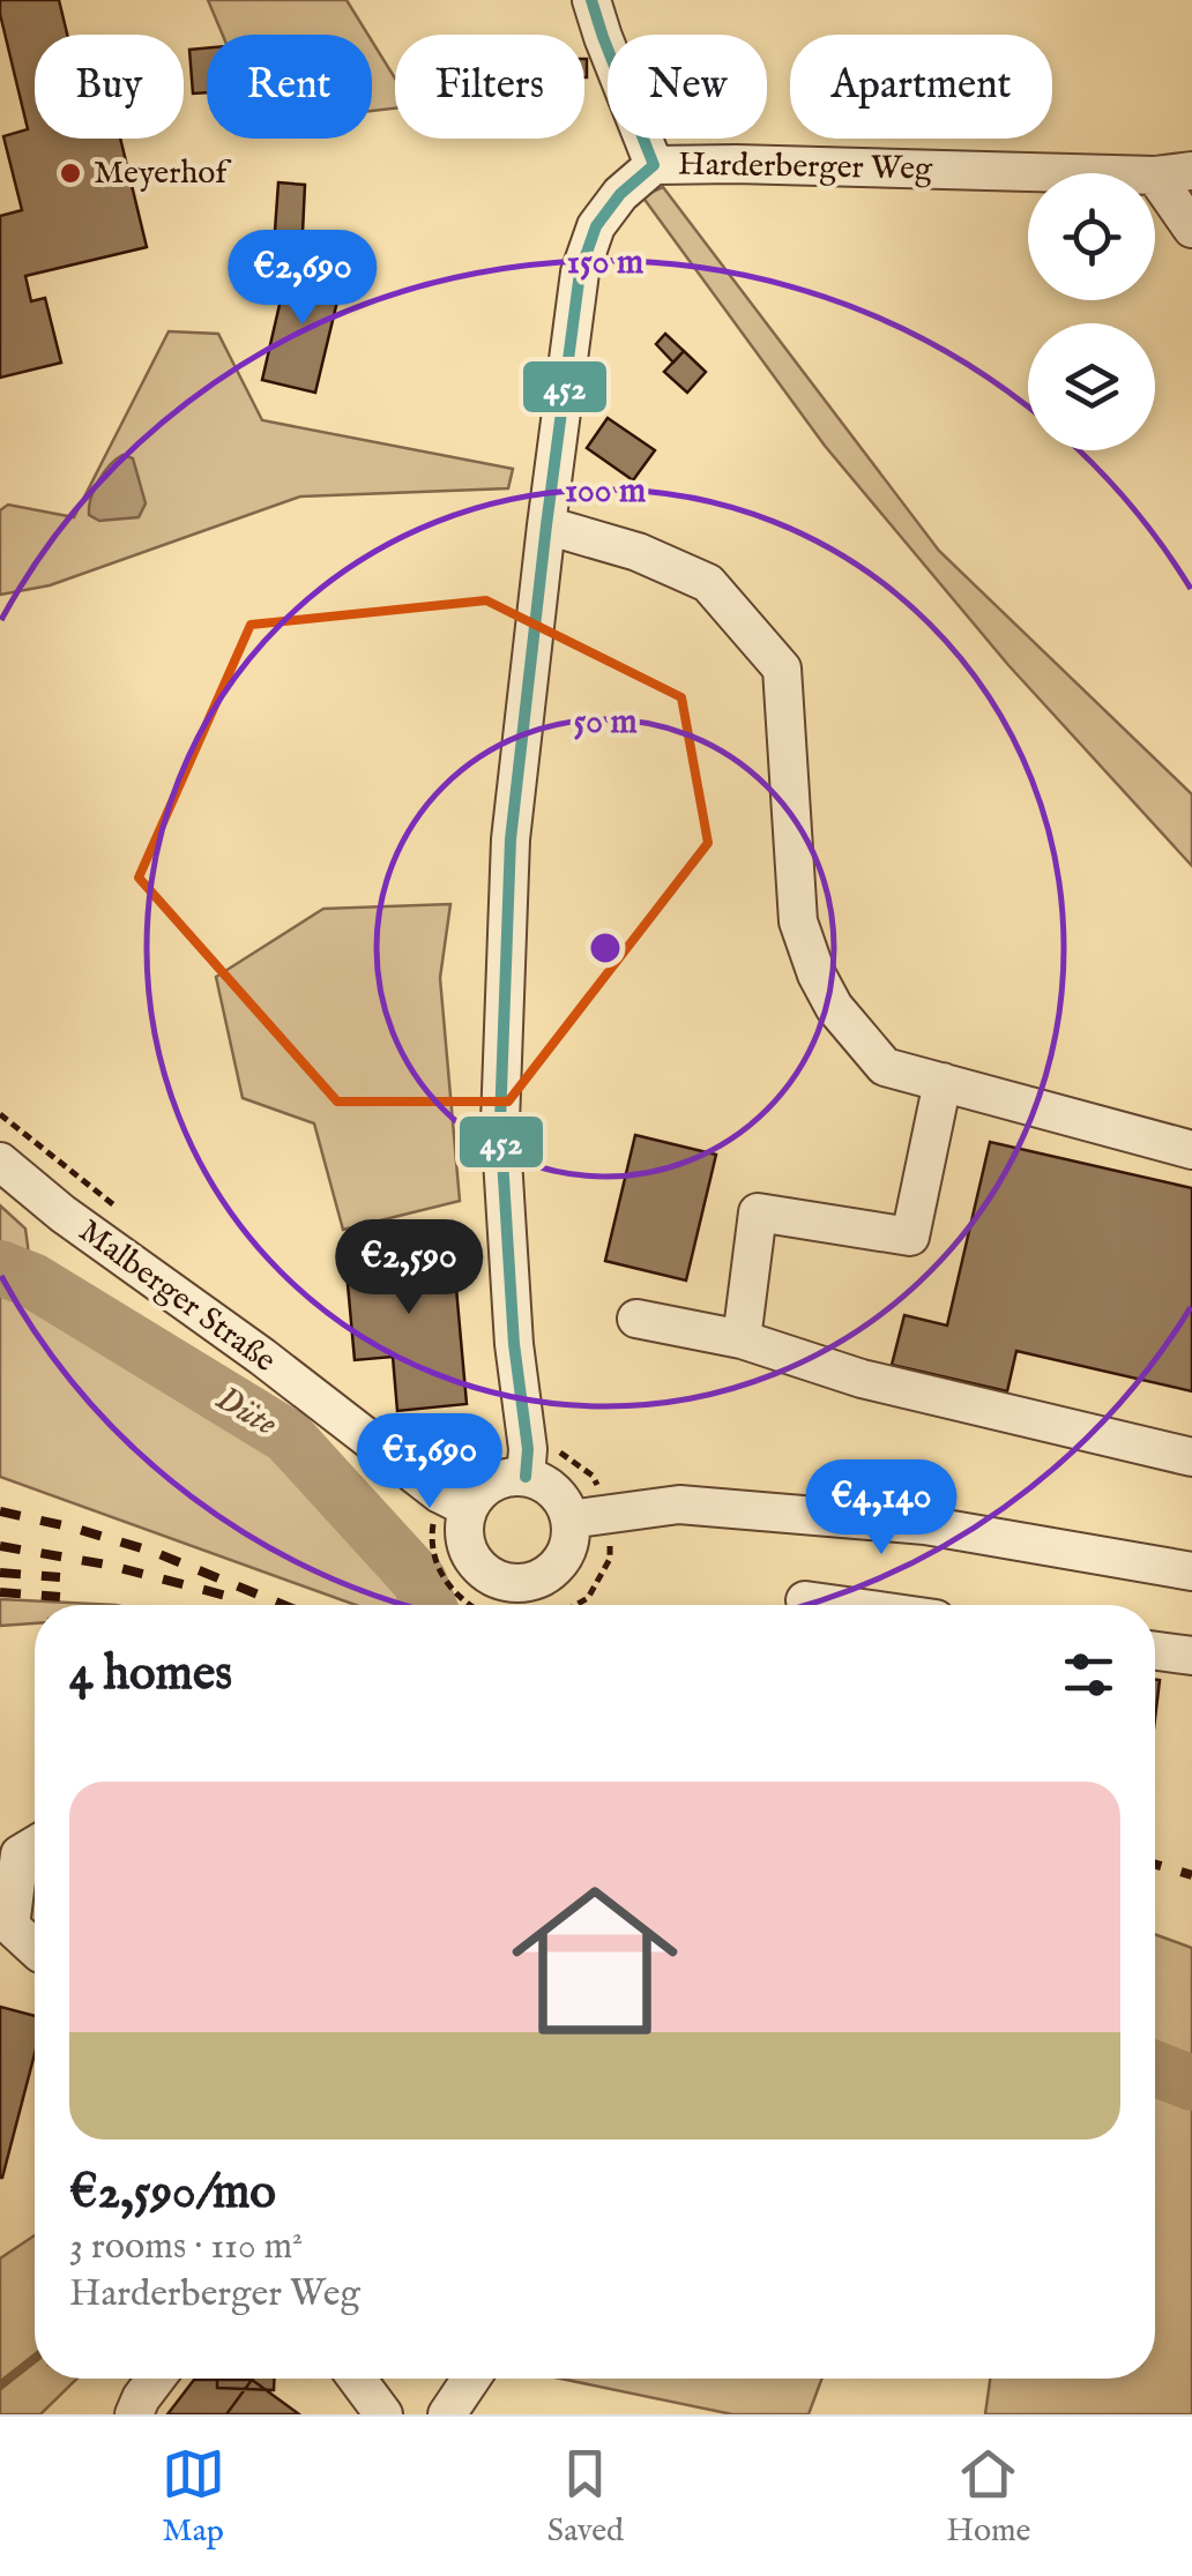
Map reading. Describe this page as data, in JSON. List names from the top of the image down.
{
  "streets": {
    "street": ["Harderberger Weg", "Malberger Straße"]
  },
  "crossings": [
    ["Harderberger Weg", "Malberger Straße"]
  ],
  "water": ["Düte"],
  "places": ["Meyerhof"],
  "lines": ["transit line 452"],
  "page": {
    "chip": [
      "Buy",
      "Rent",
      "Filters",
      "New",
      "Apartment"
    ],
    "price": [
      "€2,690",
      "€2,590",
      "€1,690",
      "€4,140"
    ],
    "heading": "4 homes",
    "list": [
      {
        "name": "€2,590/mo",
        "note": "3 rooms · 110 m² · Harderberger Weg"
      }
    ],
    "tabs": ["Map", "Saved", "Home"]
  },
  "rings": ["150 m", "100 m", "50 m"]
}
